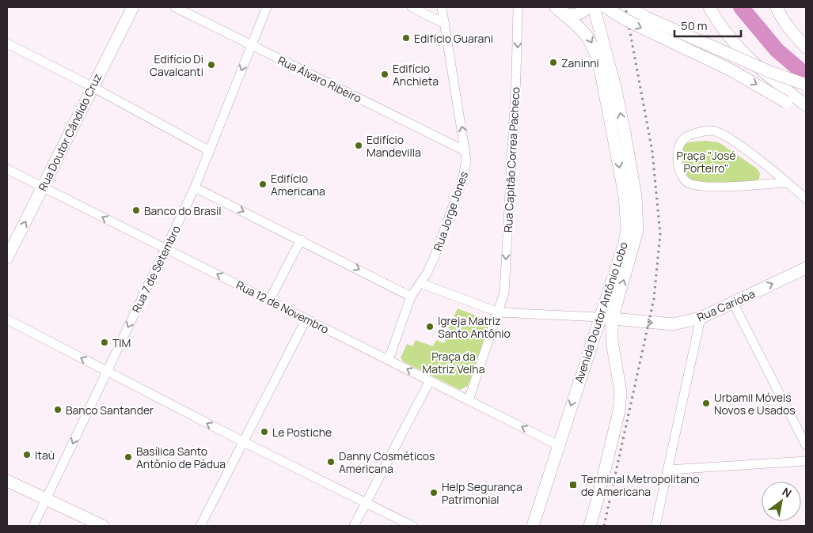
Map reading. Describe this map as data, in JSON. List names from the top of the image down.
{
  "streets": {
    "main road": ["Rua Doutor Cândido Cruz", "Rua Carioba", "Avenida Doutor Antônio Lobo"],
    "street": [
      "Rua Álvaro Ribeiro",
      "Rua Capitão Correa Pacheco",
      "Rua Jorge Jones",
      "Rua 7 de Setembro",
      "Rua 12 de Novembro"
    ]
  },
  "crossings": [
    ["Rua Álvaro Ribeiro", "Rua Jorge Jones"],
    ["Rua Álvaro Ribeiro", "Rua 7 de Setembro"],
    ["Rua Doutor Cândido Cruz", "Rua 12 de Novembro"],
    ["Rua Capitão Correa Pacheco", "Rua Carioba"],
    ["Rua Capitão Correa Pacheco", "Rua 12 de Novembro"],
    ["Rua Jorge Jones", "Rua Carioba"],
    ["Rua Jorge Jones", "Rua 12 de Novembro"],
    ["Rua 7 de Setembro", "Rua 12 de Novembro"],
    ["Rua Carioba", "Avenida Doutor Antônio Lobo"],
    ["Rua 12 de Novembro", "Avenida Doutor Antônio Lobo"]
  ],
  "one_way": [
    "Rua Capitão Correa Pacheco",
    "Rua 7 de Setembro",
    "Rua Carioba",
    "Rua 12 de Novembro"
  ],
  "parks": ["Praça \"José Porteiro\"", "Praça da Matriz Velha"],
  "places": {
    "other": [
      "Edifício Guarani",
      "Zaninni",
      "Edifício Di Cavalcanti",
      "Edifício Anchieta",
      "Edifício Mandevilla",
      "Edifício Americana",
      "Banco do Brasil",
      "Igreja Matriz Santo Antônio",
      "TIM",
      "Urbamil Móveis Novos e Usados",
      "Banco Santander",
      "Le Postiche",
      "Itaú",
      "Basílica Santo Antônio de Pádua",
      "Danny Cosméticos Americana",
      "Help Segurança Patrimonial"
    ],
    "transit": ["Terminal Metropolitano de Americana"]
  },
  "scale_bar": "50 m",
  "north": "top right"
}
